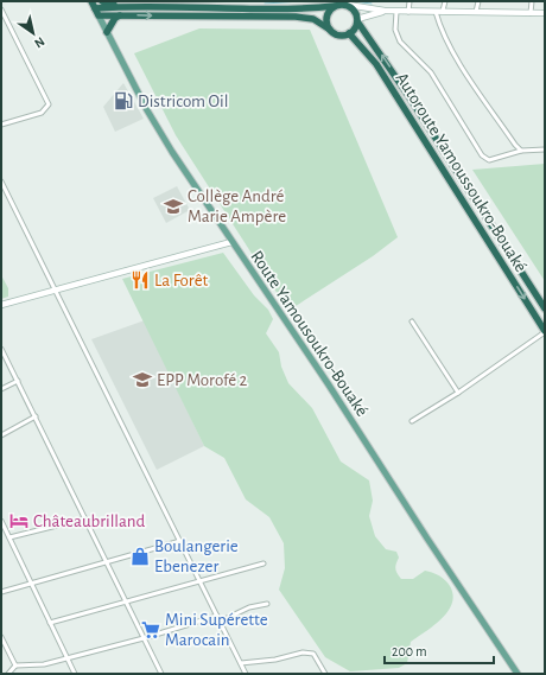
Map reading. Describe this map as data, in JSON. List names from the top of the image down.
{
  "streets": {
    "highway": ["Autoroute Yamoussoukro-Bouaké", "Route Yamousoukro-Bouaké"]
  },
  "places": {
    "fuel station": ["Districom Oil"],
    "school or university": ["Collège André Marie Ampère", "EPP Morofé 2"],
    "restaurant": ["La Forêt"],
    "hotel": ["Châteaubrilland"],
    "shop": ["Boulangerie Ebenezer"],
    "supermarket": ["Mini Supérette Marocain"]
  },
  "scale_bar": "200 m",
  "north": "bottom right"
}
